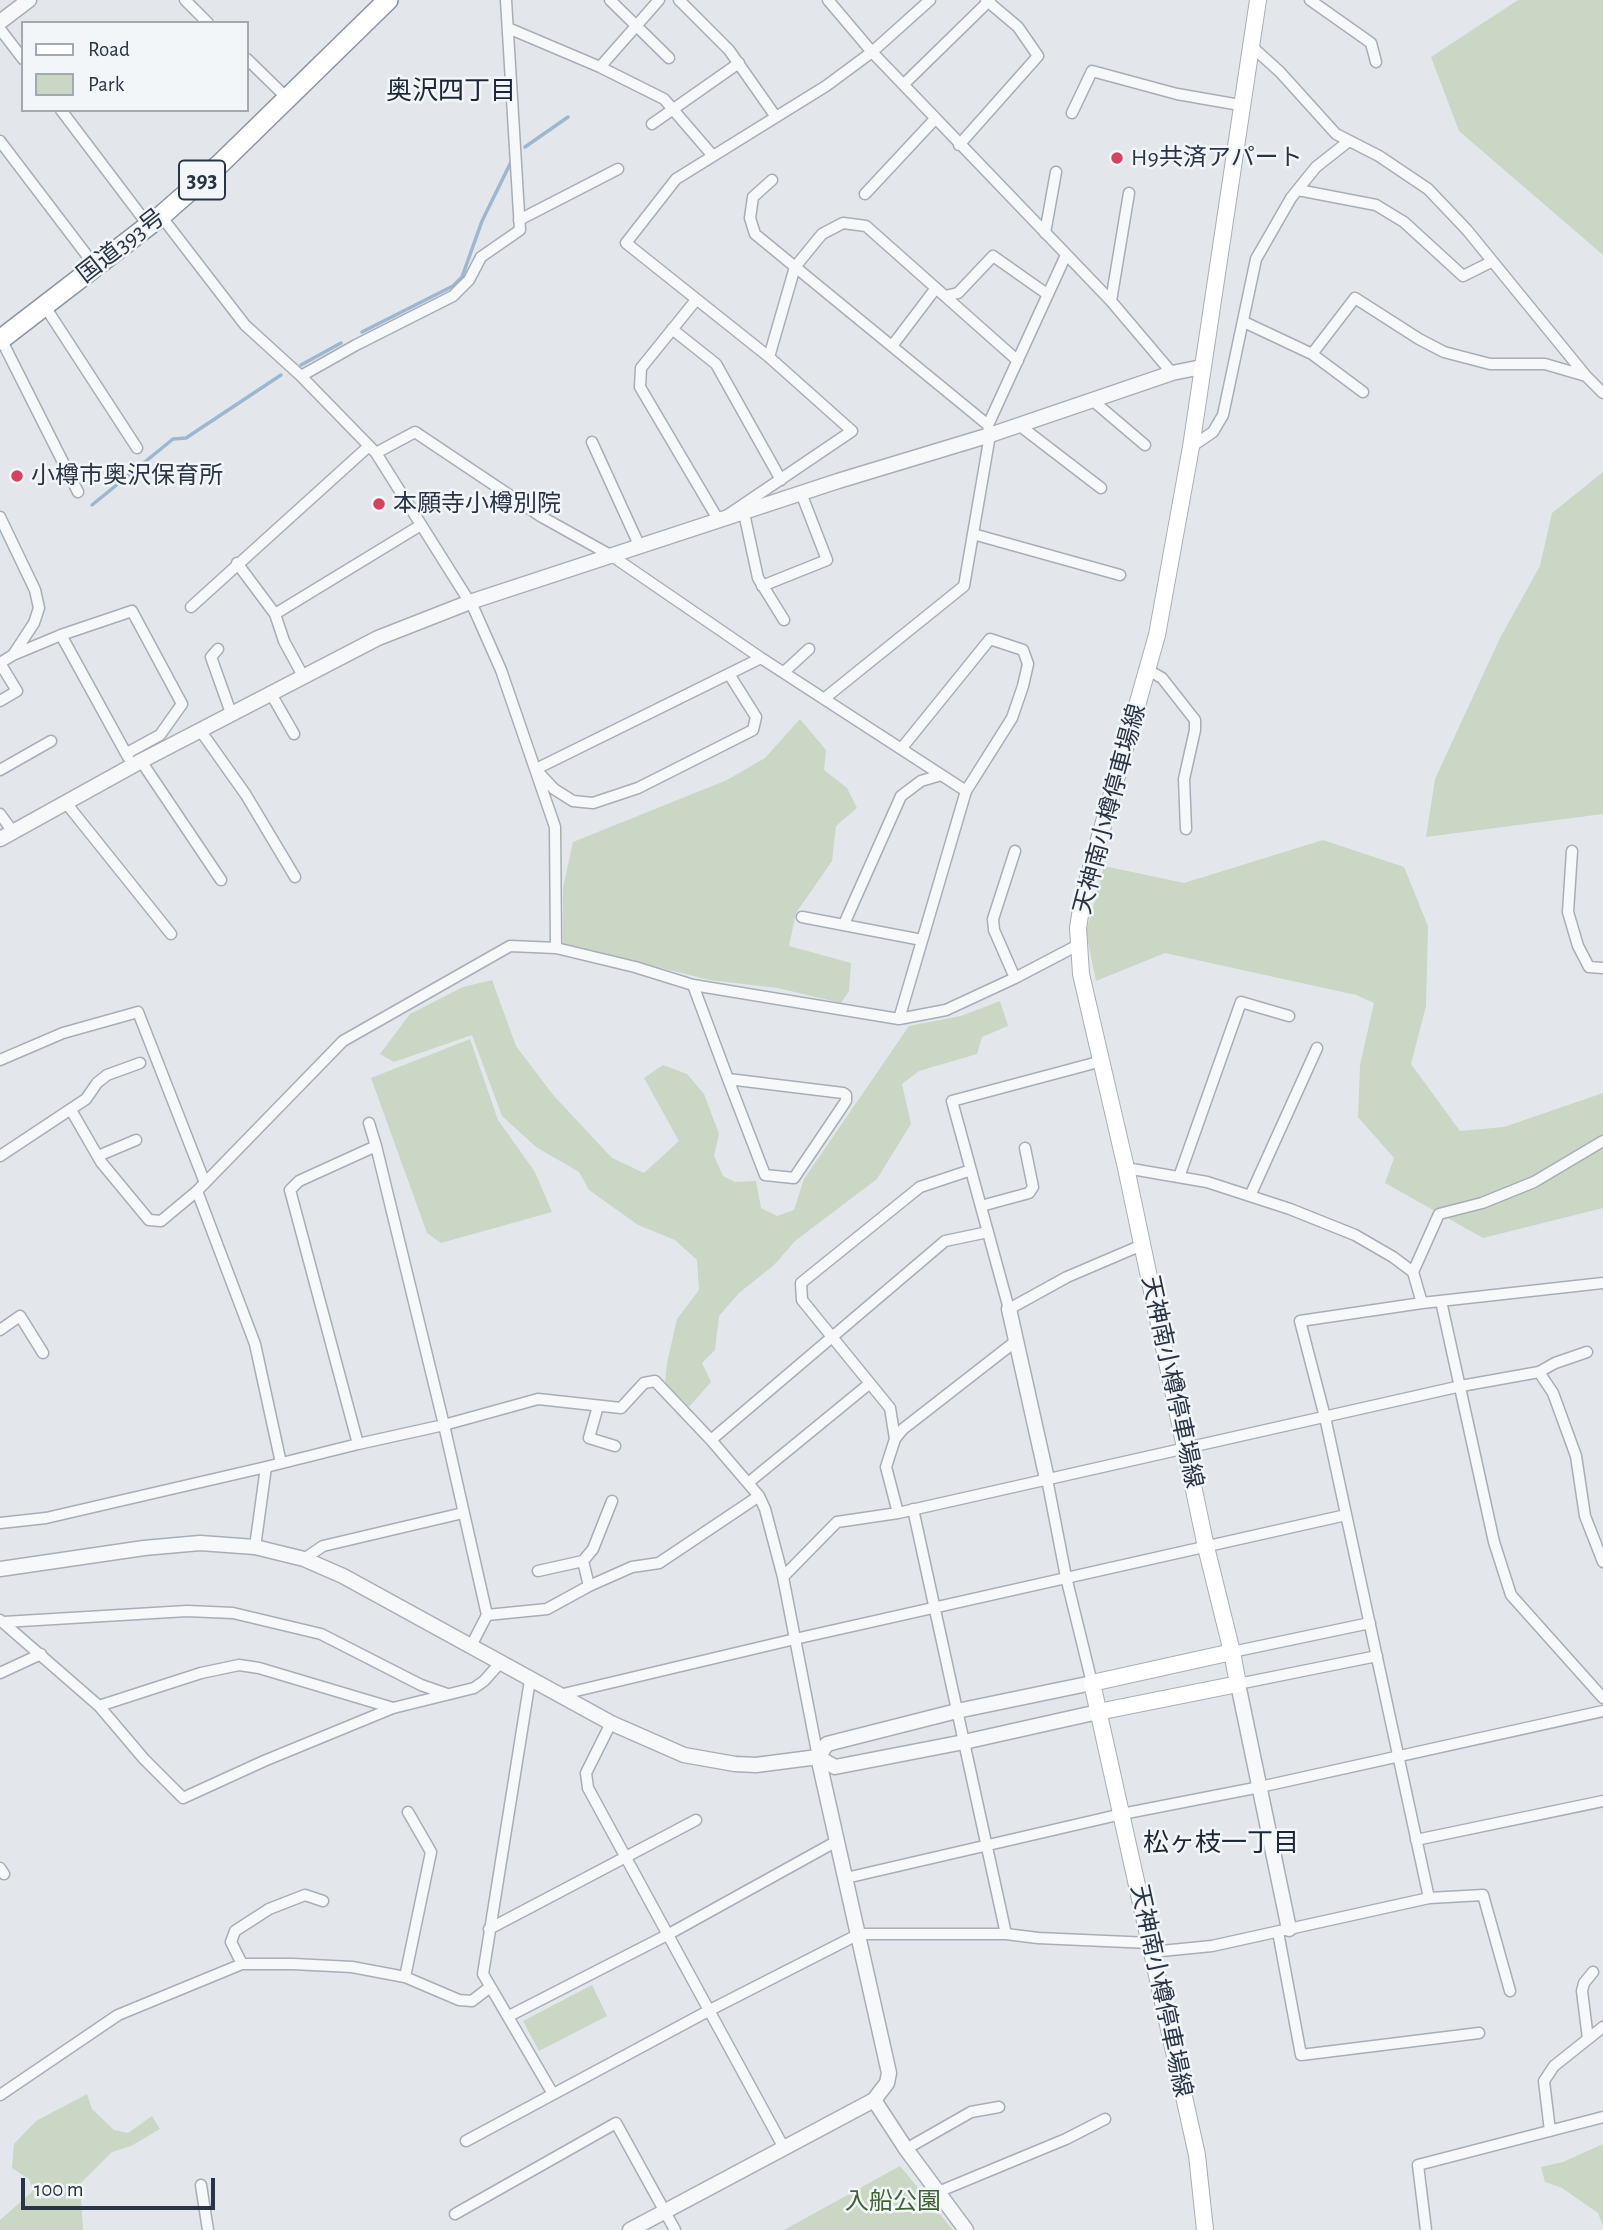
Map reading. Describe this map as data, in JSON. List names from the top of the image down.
{
  "streets": {
    "highway": ["393", "国道393号"],
    "main road": ["天神南小樽停車場線"]
  },
  "districts": ["奥沢四丁目", "松ヶ枝一丁目"],
  "parks": ["入船公園"],
  "places": ["H9共済アパート", "小樽市奥沢保育所", "本願寺小樽別院"],
  "legend": ["Road", "Park"],
  "scale_bar": "100 m"
}
